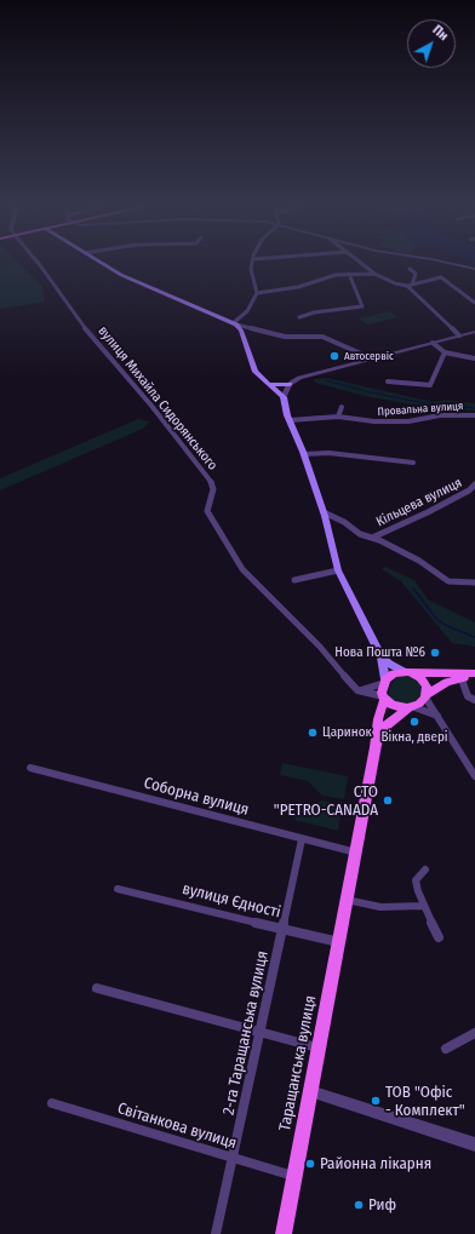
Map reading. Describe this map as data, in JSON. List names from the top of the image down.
{
  "streets": {
    "main road": ["Таращанська вулиця"],
    "street": [
      "вулиця Михайла Сидорянського",
      "Провальна вулиця",
      "Кільцева вулиця",
      "Соборна вулиця",
      "вулиця Єдності",
      "2-га Таращанська вулиця",
      "Світанкова вулиця"
    ]
  },
  "crossings": [
    ["Соборна вулиця", "2-га Таращанська вулиця"],
    ["Соборна вулиця", "Таращанська вулиця"],
    ["вулиця Єдності", "2-га Таращанська вулиця"],
    ["вулиця Єдності", "Таращанська вулиця"],
    ["2-га Таращанська вулиця", "Світанкова вулиця"],
    ["Таращанська вулиця", "Світанкова вулиця"]
  ],
  "places": [
    "Автосервіс",
    "Нова Пошта №6",
    "Вікна, двері",
    "Царинок",
    "СТО \"PETRO-CANADA",
    "ТОВ \"Офіс - Комплект\"",
    "Районна лікарня",
    "Риф"
  ],
  "north": "top right"
}
